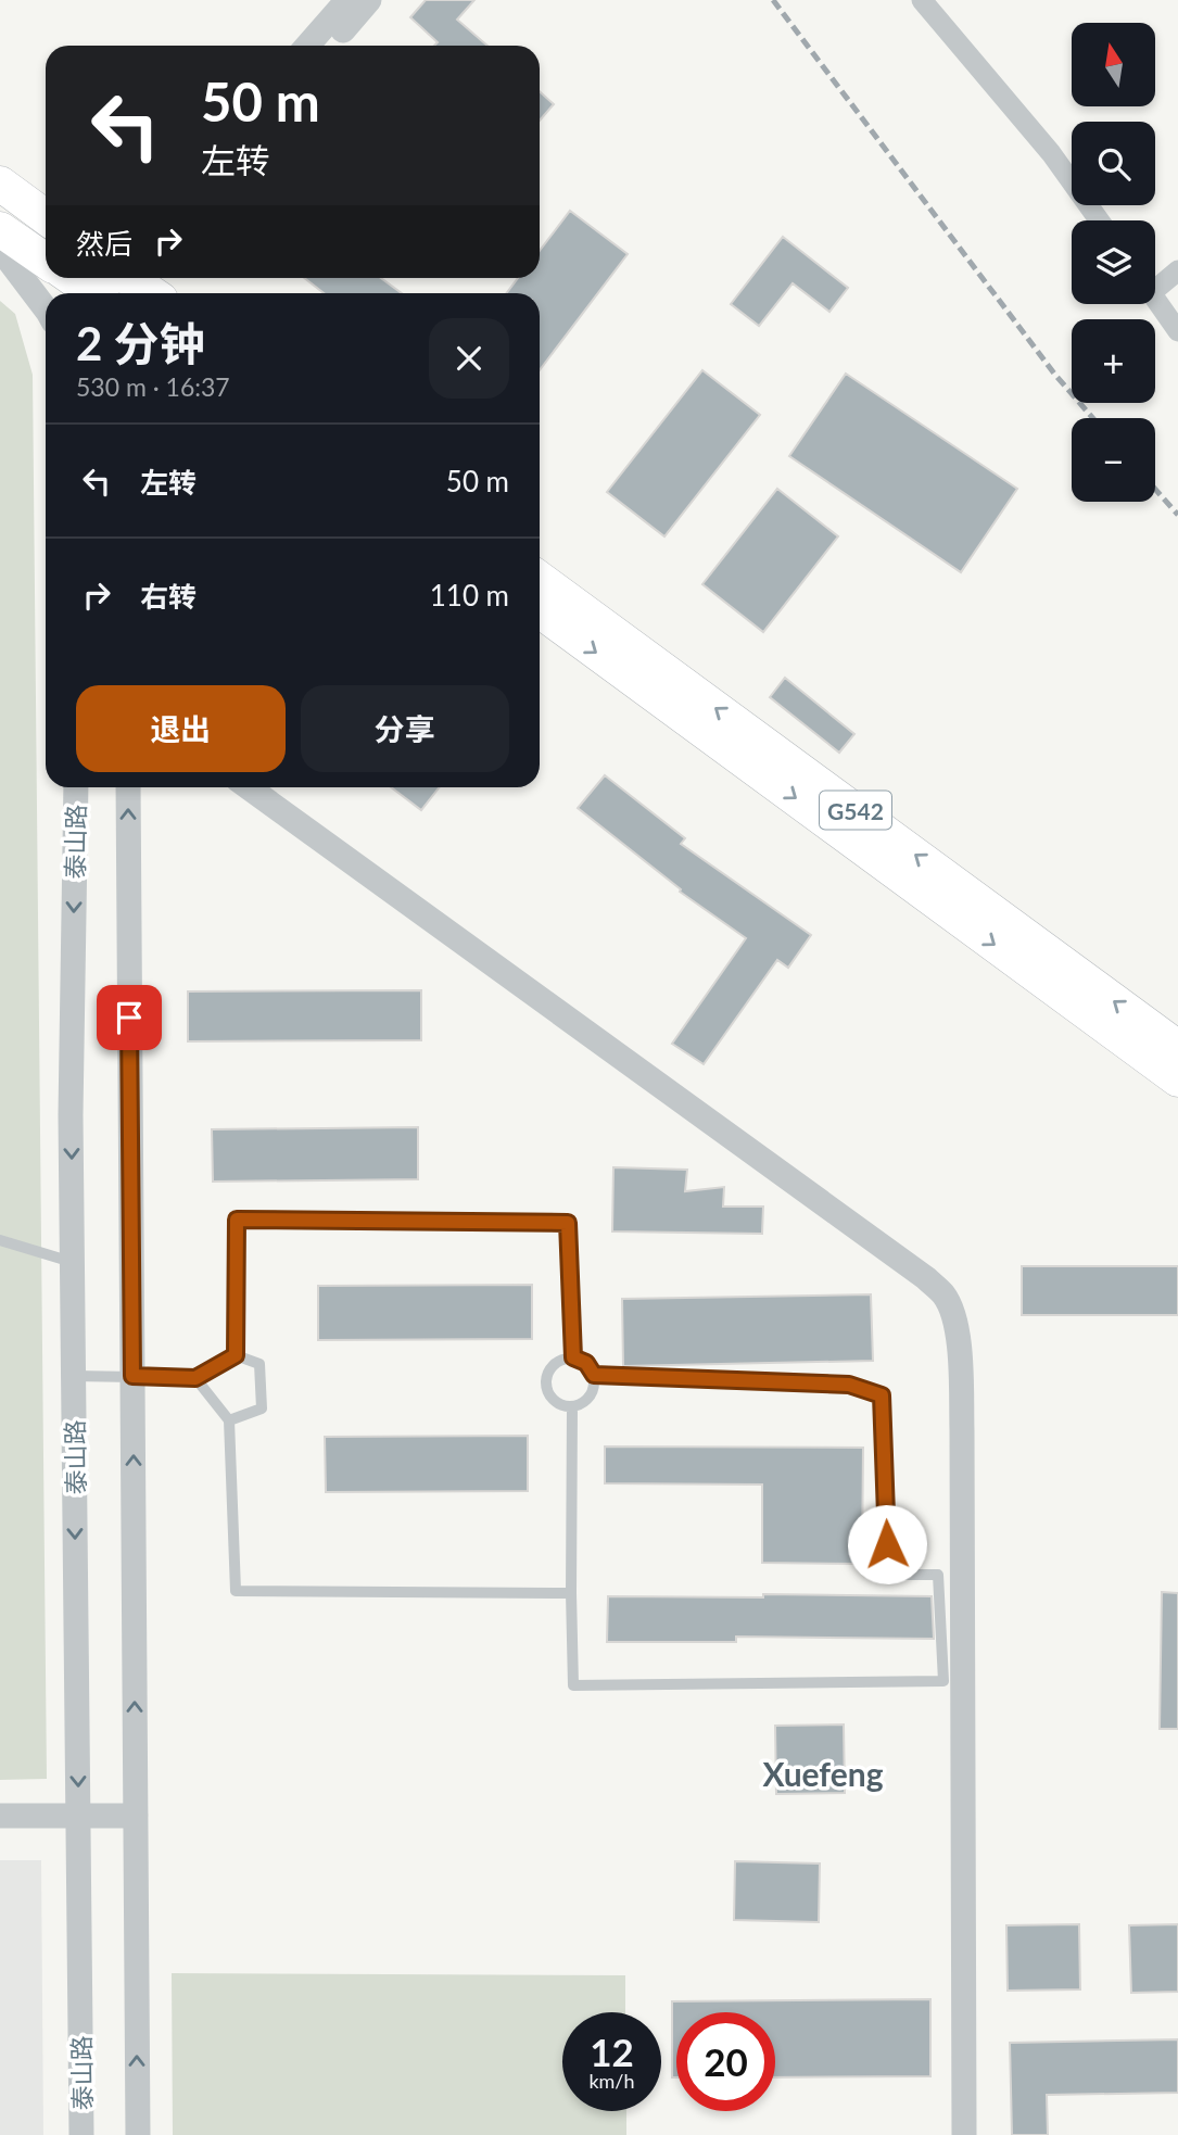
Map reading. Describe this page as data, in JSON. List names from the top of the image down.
{
  "streets": {
    "highway": ["G542"],
    "street": ["泰山路"]
  },
  "districts": ["Xuefeng"],
  "north": "top",
  "page": {
    "map_buttons": ["+", "−"],
    "turn": ["50 m", "左转"],
    "then": "然后",
    "heading": ["2 分钟", "530 m · 16:37"],
    "list": [
      {
        "name": "左转",
        "value": "50 m"
      },
      {
        "name": "右转",
        "value": "110 m"
      }
    ],
    "buttons": ["退出", "分享"],
    "speed": "12 km/h",
    "limit": "20"
  }
}
